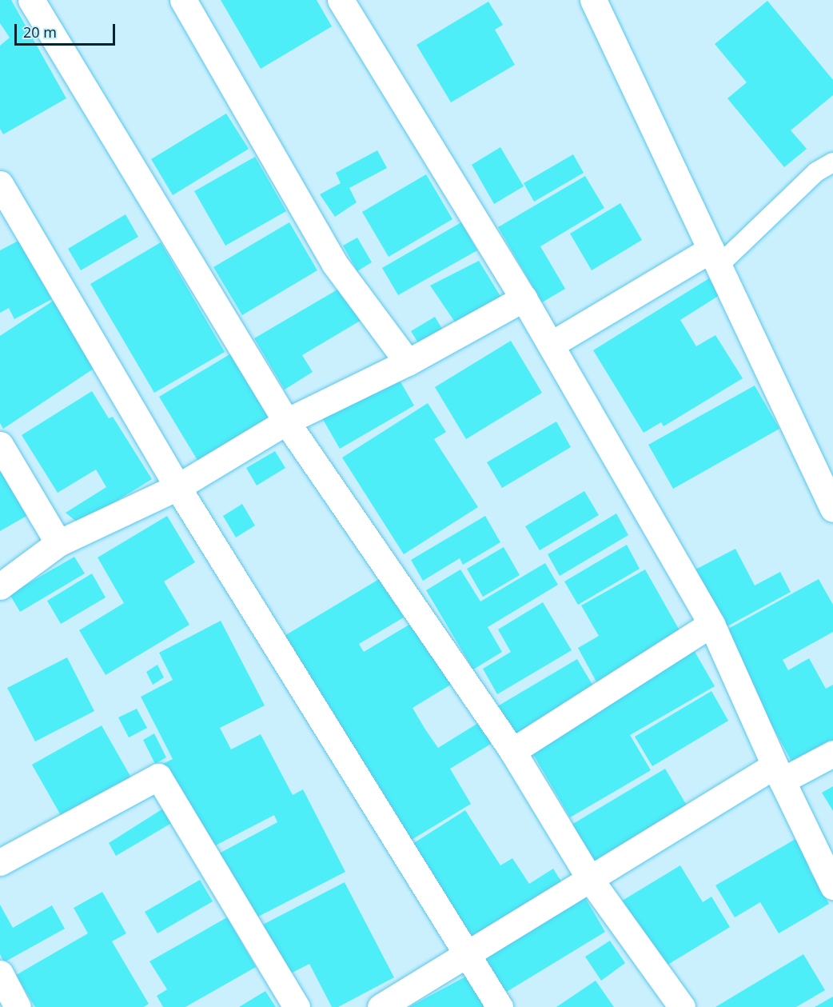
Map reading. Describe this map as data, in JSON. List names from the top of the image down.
{
  "scale_bar": "20 m"
}
